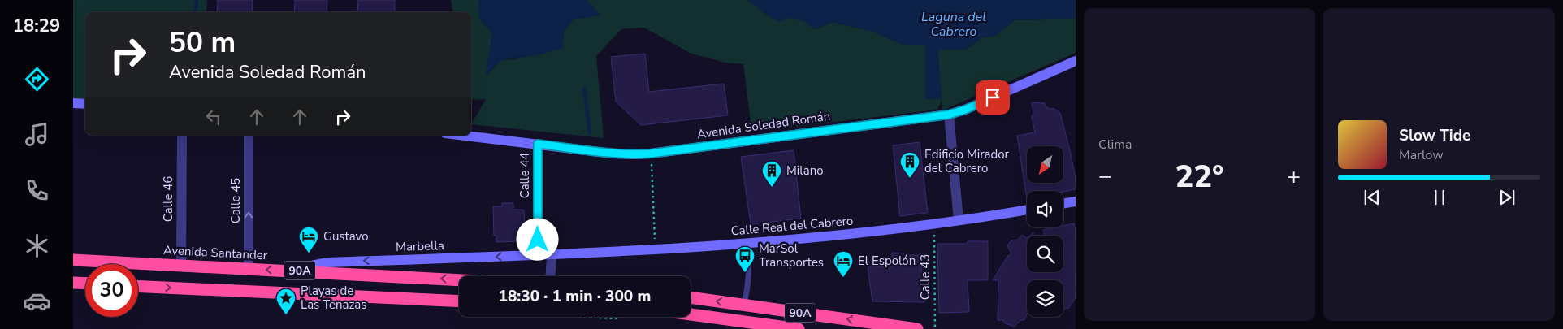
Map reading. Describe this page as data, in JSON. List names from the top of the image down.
{
  "streets": {
    "highway": ["Avenida Santander", "90A"],
    "street": [
      "Avenida Soledad Román",
      "Calle 44",
      "Calle 46",
      "Calle 45",
      "Calle Real del Cabrero",
      "Marbella"
    ],
    "path": ["Calle 43"]
  },
  "crossings": [
    ["Avenida Soledad Román", "Calle 44"],
    ["Calle 44", "Marbella"],
    ["Calle 46", "Avenida Santander"],
    ["Calle 45", "Avenida Santander"],
    ["Calle Real del Cabrero", "Marbella"],
    ["Calle Real del Cabrero", "Calle 43"],
    ["Marbella", "Avenida Santander"]
  ],
  "one_way": ["Calle 45", "Marbella"],
  "water": ["Laguna del Cabrero"],
  "places": {
    "building": ["Edificio Mirador del Cabrero", "Milano"],
    "hotel": ["Gustavo", "El Espolón"],
    "bus stop": ["MarSol Transportes"],
    "place": ["Playas de Las Tenazas"]
  },
  "north": "bottom left",
  "page": {
    "tabs": "18:29",
    "tile": "Clima",
    "turn": ["50 m", "Avenida Soledad Román"],
    "song": ["Slow Tide", "Marlow"],
    "heat": ["−", "22°", "+"],
    "limit": "30",
    "trip": "18:30 · 1 min · 300 m"
  }
}
